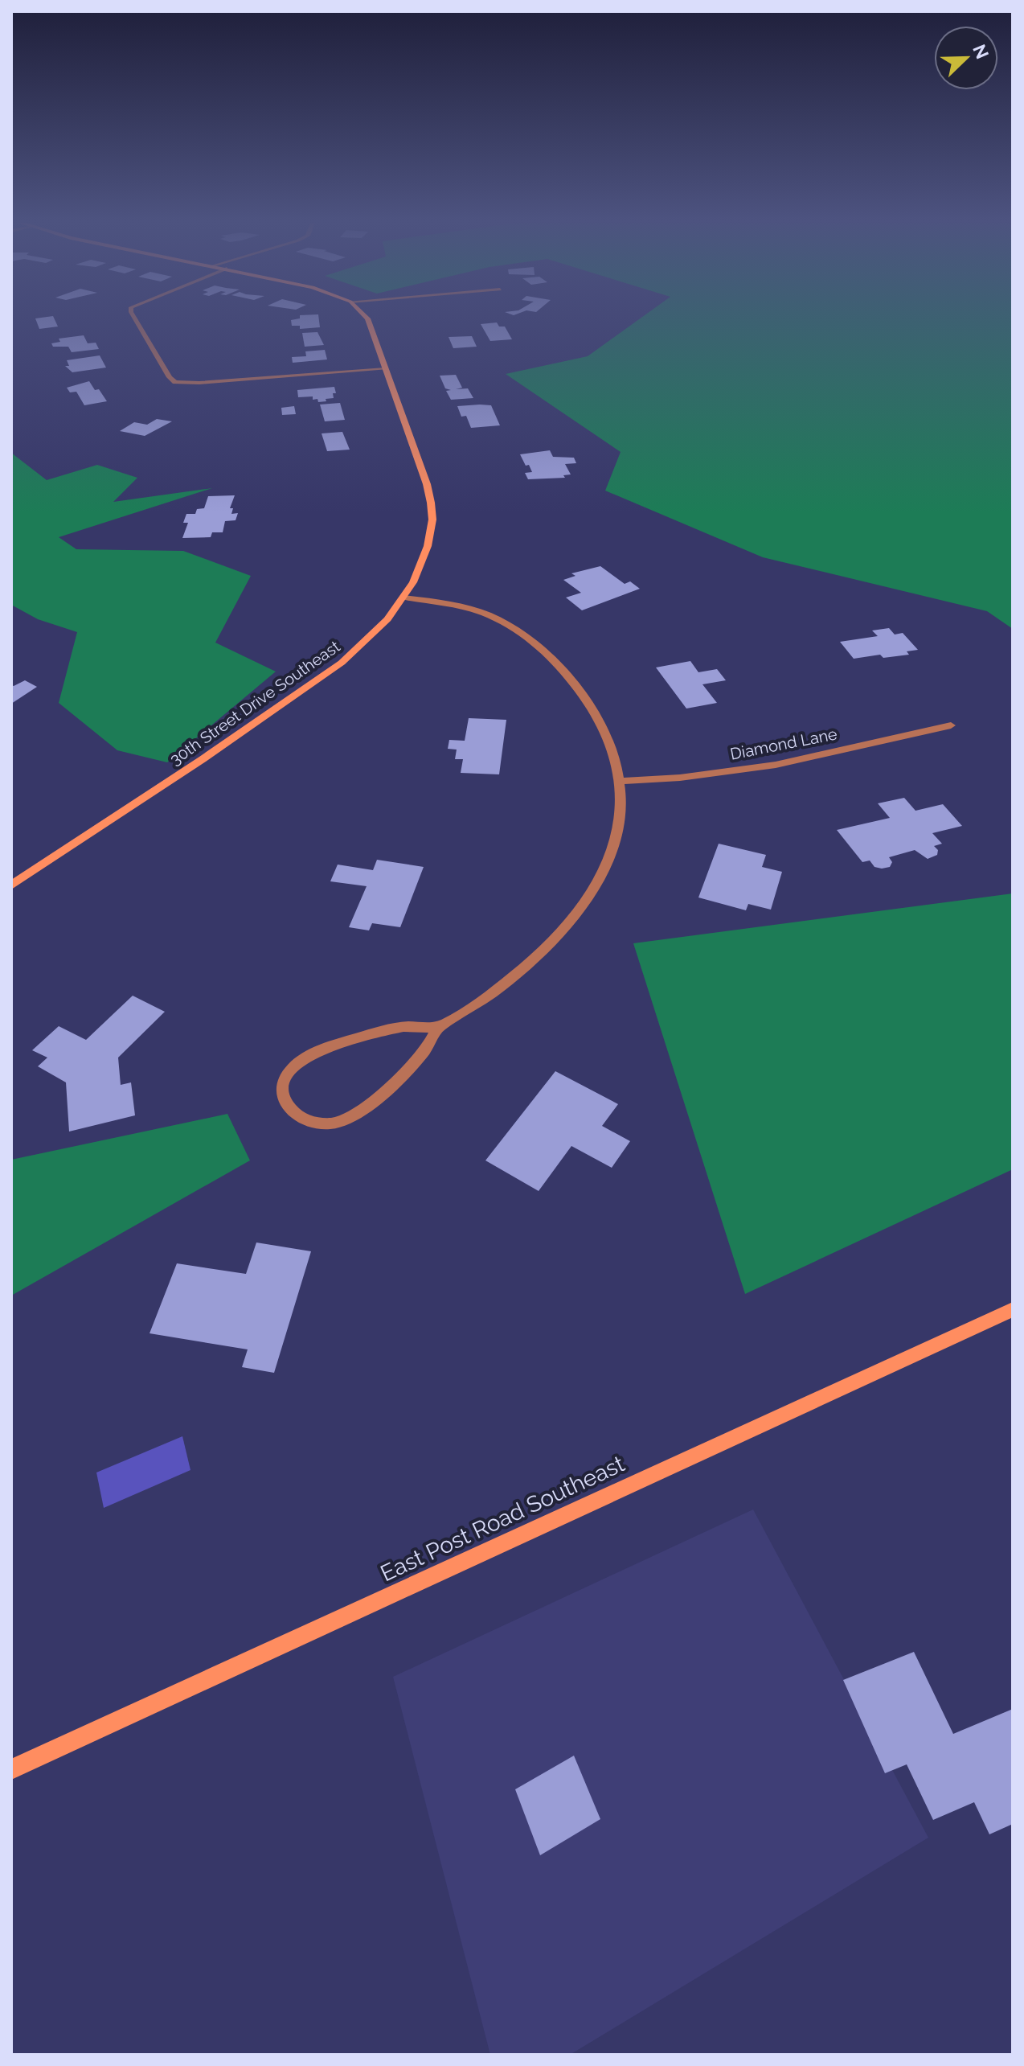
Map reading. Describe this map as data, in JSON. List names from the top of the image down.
{
  "streets": {
    "main road": ["30th Street Drive Southeast", "East Post Road Southeast"],
    "street": ["Diamond Lane"]
  },
  "north": "top right"
}
